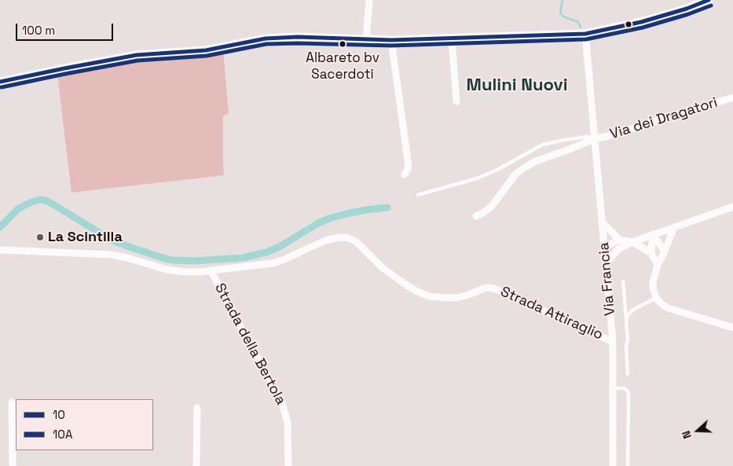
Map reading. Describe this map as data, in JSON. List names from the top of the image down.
{
  "streets": {
    "street": [
      "Via dei Dragatori",
      "Via Francia",
      "Strada Attiraglio",
      "Strada della Bertola"
    ]
  },
  "crossings": [
    ["Via dei Dragatori", "Via Francia"],
    ["Via Francia", "Strada Attiraglio"],
    ["Strada Attiraglio", "Strada della Bertola"]
  ],
  "districts": ["Mulini Nuovi"],
  "places": ["Albareto bv Sacerdoti", "La Scintilla"],
  "lines": ["transit line 10", "transit line 10A"],
  "legend": ["10", "10A"],
  "scale_bar": "100 m",
  "north": "left"
}
